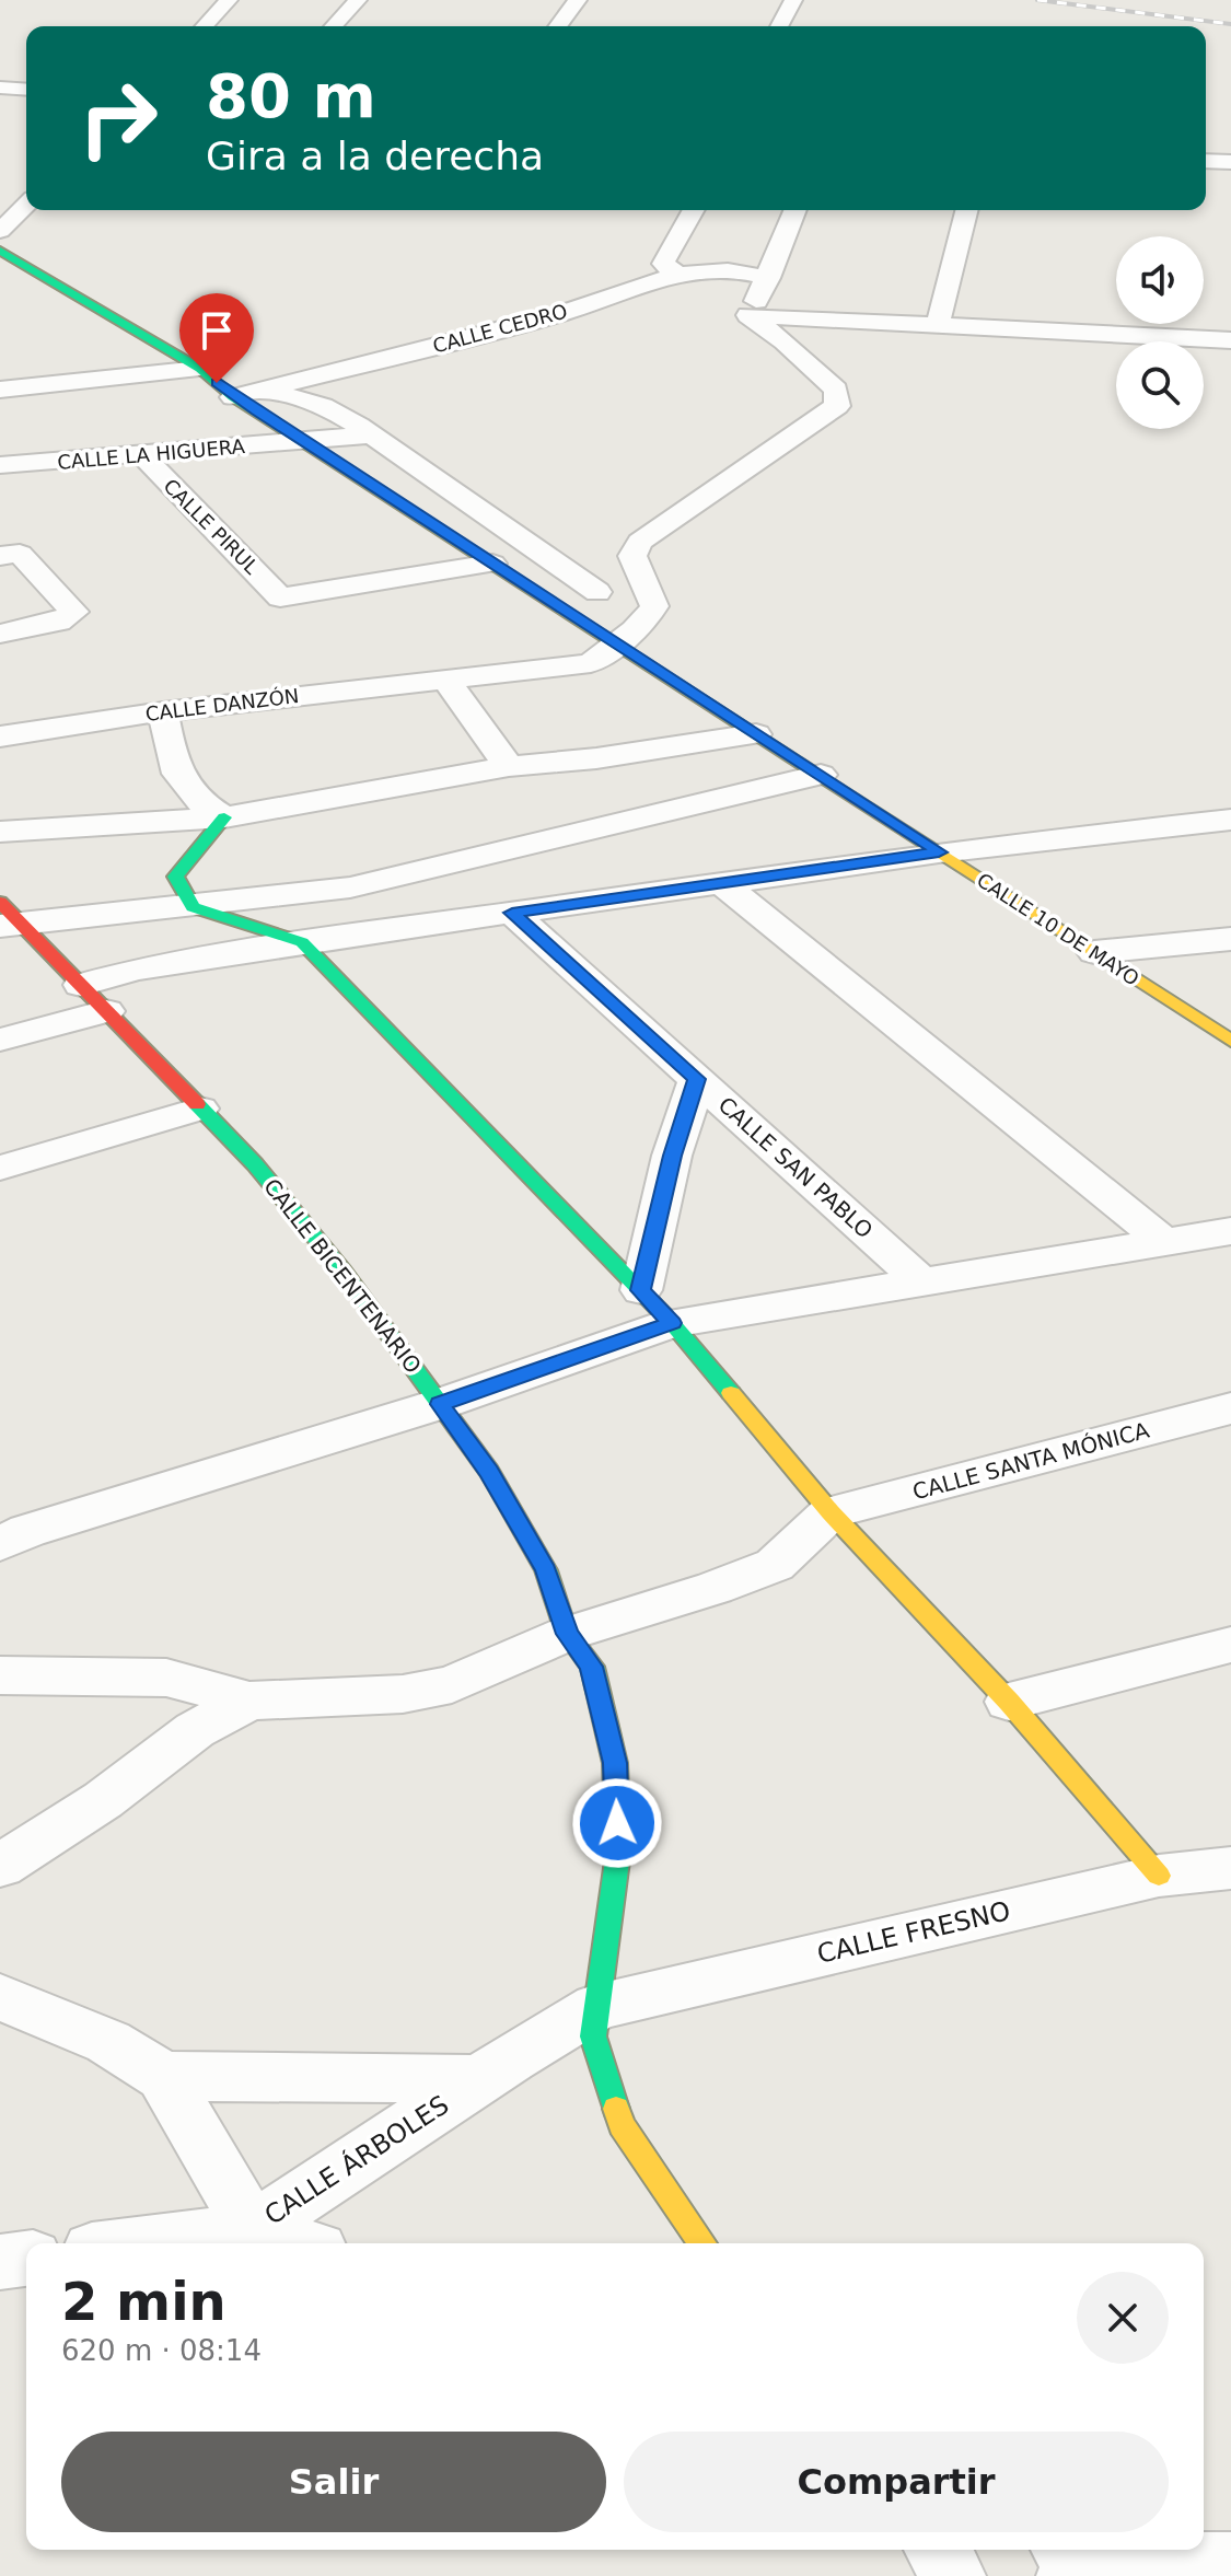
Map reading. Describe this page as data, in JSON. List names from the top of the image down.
{
  "streets": {
    "street": [
      "CALLE CEDRO",
      "CALLE LA HIGUERA",
      "CALLE PIRUL",
      "CALLE DANZÓN",
      "CALLE 10 DE MAYO",
      "CALLE SAN PABLO",
      "CALLE BICENTENARIO",
      "CALLE SANTA MÓNICA",
      "CALLE FRESNO",
      "CALLE ÁRBOLES"
    ]
  },
  "crossings": [
    ["CALLE CEDRO", "CALLE 10 DE MAYO"],
    ["CALLE LA HIGUERA", "CALLE PIRUL"],
    ["CALLE LA HIGUERA", "CALLE 10 DE MAYO"],
    ["CALLE PIRUL", "CALLE 10 DE MAYO"],
    ["CALLE DANZÓN", "CALLE 10 DE MAYO"],
    ["CALLE BICENTENARIO", "CALLE FRESNO"],
    ["CALLE BICENTENARIO", "CALLE ÁRBOLES"],
    ["CALLE FRESNO", "CALLE ÁRBOLES"]
  ],
  "page": {
    "turn": ["80 m", "Gira a la derecha"],
    "heading": ["2 min", "620 m · 08:14"],
    "buttons": ["Salir", "Compartir"]
  }
}
